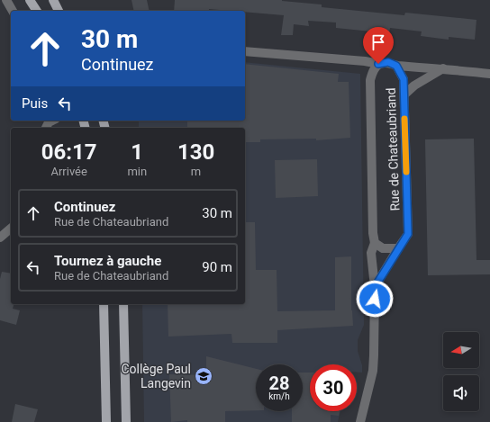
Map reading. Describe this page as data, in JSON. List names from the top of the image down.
{
  "streets": {
    "street": ["Rue de Chateaubriand"]
  },
  "places": {
    "school or university": ["Collège Paul Langevin"]
  },
  "north": "left",
  "page": {
    "turn": ["30 m", "Continuez"],
    "then": "Puis",
    "eta": [
      "06:17",
      "Arrivée",
      "1",
      "min",
      "130",
      "m"
    ],
    "list": [
      {
        "name": "Continuez",
        "note": "Rue de Chateaubriand",
        "value": "30 m"
      },
      {
        "name": "Tournez à gauche",
        "note": "Rue de Chateaubriand",
        "value": "90 m"
      }
    ],
    "speed": "28 km/h",
    "limit": "30"
  }
}
